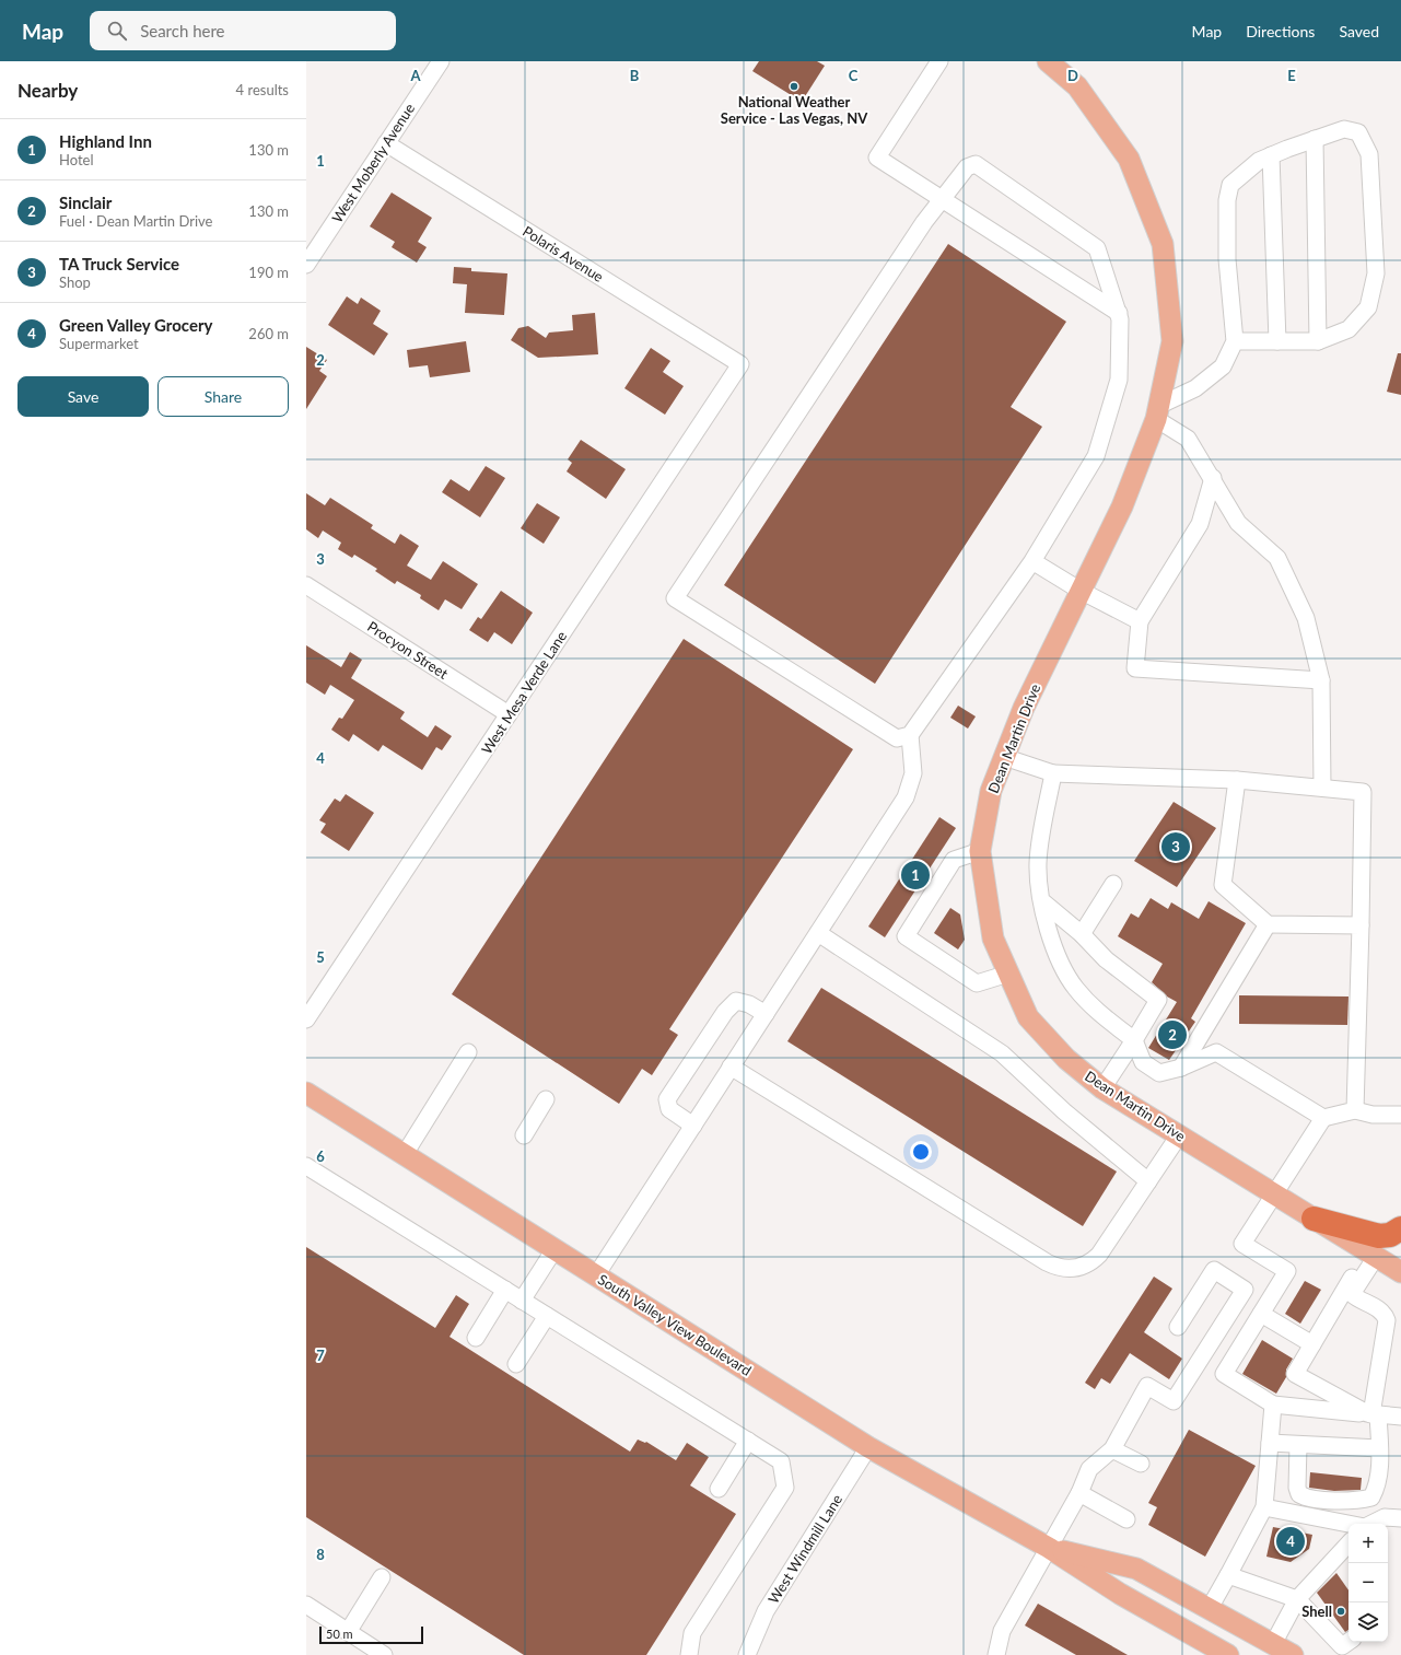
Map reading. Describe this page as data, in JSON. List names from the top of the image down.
{
  "streets": {
    "main road": ["Dean Martin Drive", "South Valley View Boulevard"],
    "street": [
      "West Moberly Avenue",
      "Polaris Avenue",
      "Procyon Street",
      "West Mesa Verde Lane",
      "West Windmill Lane"
    ]
  },
  "crossings": [
    ["West Moberly Avenue", "Polaris Avenue"],
    ["Polaris Avenue", "West Mesa Verde Lane"],
    ["Procyon Street", "West Mesa Verde Lane"],
    ["South Valley View Boulevard", "West Windmill Lane"]
  ],
  "places": ["National Weather Service - Las Vegas, NV", "Shell"],
  "scale_bar": "50 m",
  "page": {
    "header": "Map",
    "search": "Search here",
    "nav": ["Map", "Directions", "Saved"],
    "heading": ["Nearby", "4 results"],
    "list": [
      {
        "mark": "1",
        "name": "Highland Inn",
        "note": "Hotel",
        "value": "130 m"
      },
      {
        "mark": "2",
        "name": "Sinclair",
        "note": "Fuel · Dean Martin Drive",
        "value": "130 m"
      },
      {
        "mark": "3",
        "name": "TA Truck Service",
        "note": "Shop",
        "value": "190 m"
      },
      {
        "mark": "4",
        "name": "Green Valley Grocery",
        "note": "Supermarket",
        "value": "260 m"
      }
    ],
    "buttons": ["Save", "Share"],
    "pins": [
      "3",
      "1",
      "2",
      "4"
    ],
    "map_buttons": ["+", "−"],
    "scale": "50 m"
  },
  "grid": {
    "columns": [
      "A",
      "B",
      "C",
      "D",
      "E"
    ],
    "rows": [
      "1",
      "2",
      "3",
      "4",
      "5",
      "6",
      "7",
      "8"
    ]
  }
}
